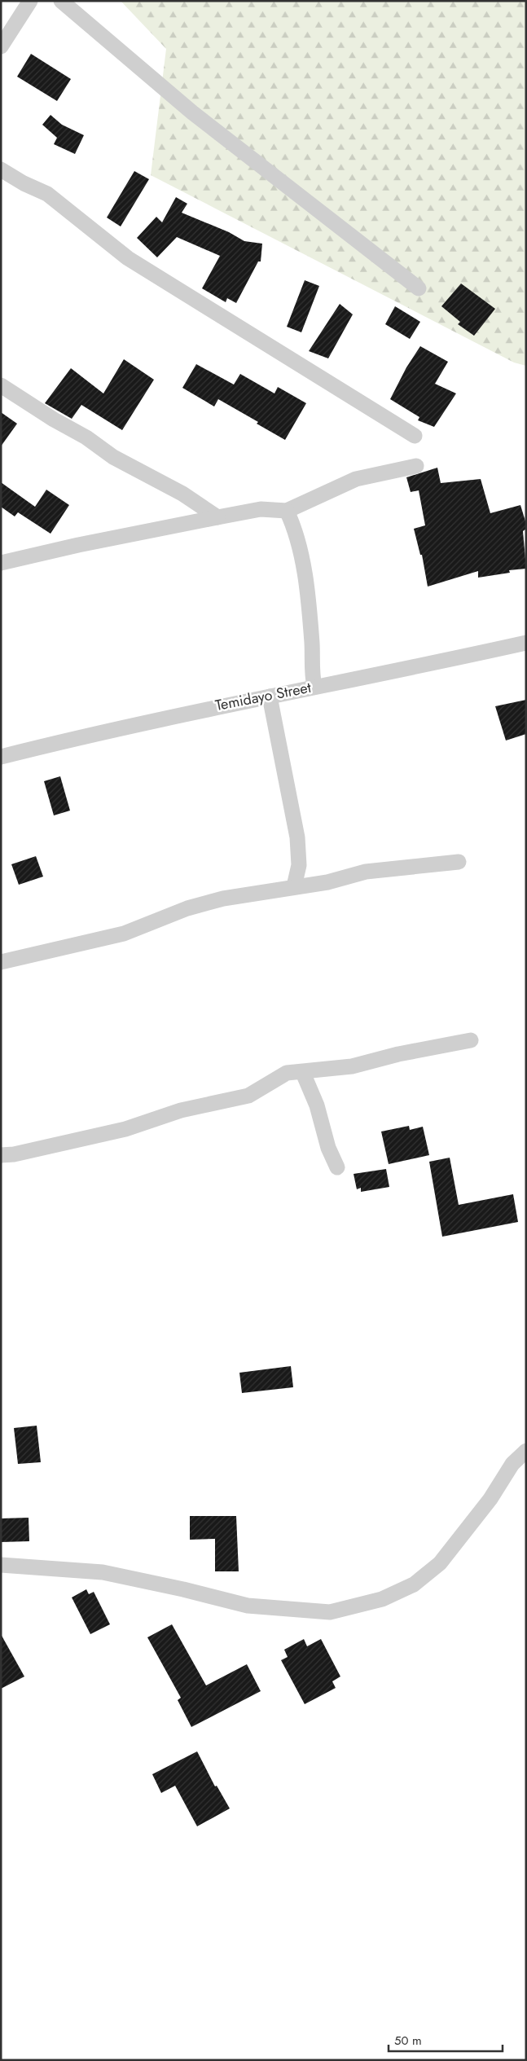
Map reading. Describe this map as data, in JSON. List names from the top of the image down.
{
  "streets": {
    "street": ["Temidayo Street"]
  },
  "scale_bar": "50 m"
}
